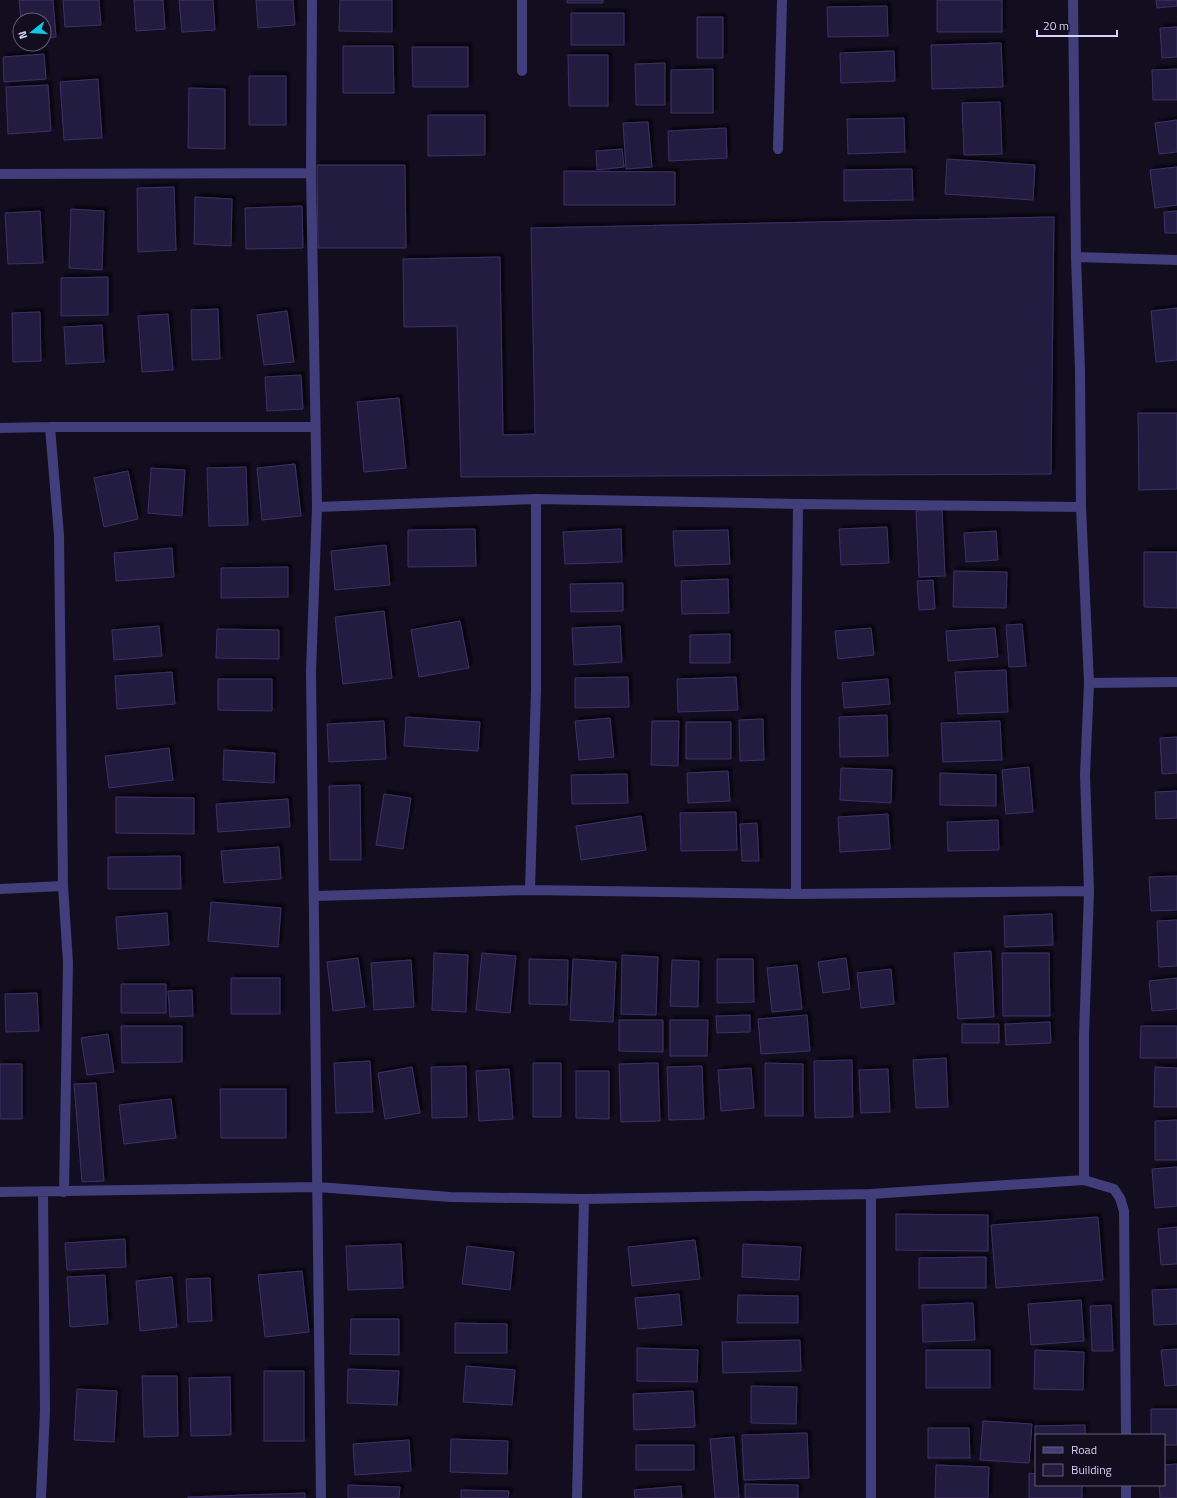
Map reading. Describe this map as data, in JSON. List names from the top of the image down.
{
  "legend": ["Road", "Building"],
  "scale_bar": "20 m",
  "north": "left"
}
